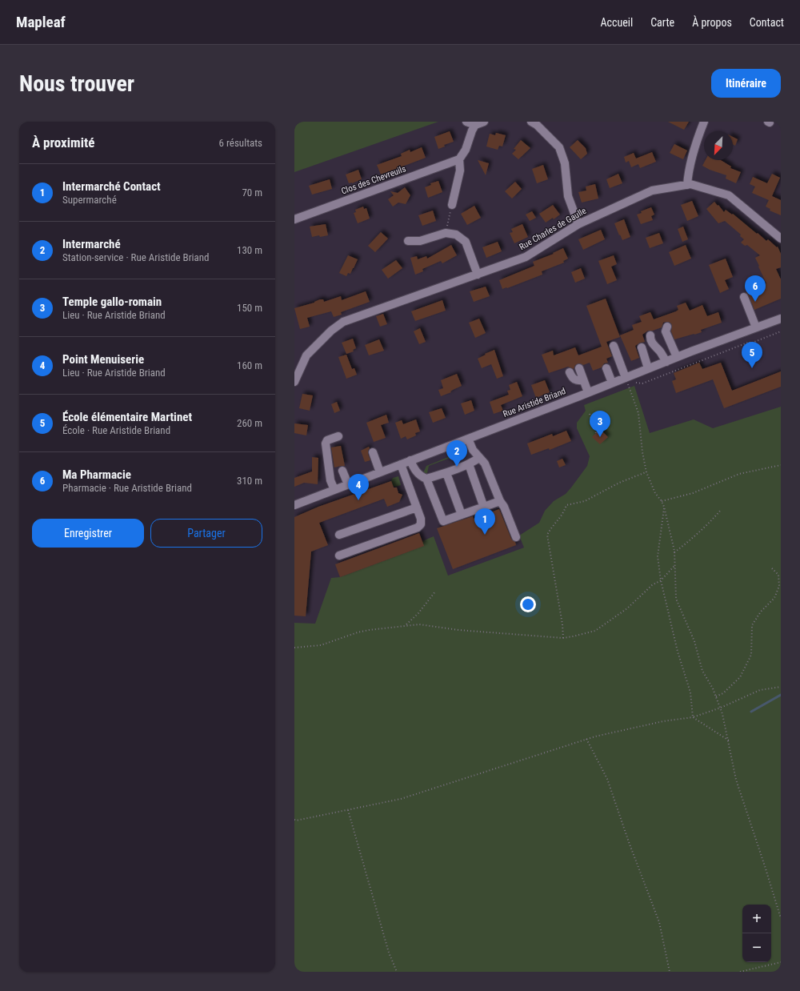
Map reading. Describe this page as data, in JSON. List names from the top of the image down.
{
  "streets": {
    "street": ["Clos des Chevreuils", "Rue Charles de Gaulle", "Rue Aristide Briand"]
  },
  "north": "bottom left",
  "page": {
    "header": "Mapleaf",
    "nav": [
      "Accueil",
      "Carte",
      "À propos",
      "Contact"
    ],
    "buttons": [
      "Itinéraire",
      ["Enregistrer", "Partager"]
    ],
    "title": "Nous trouver",
    "heading": ["À proximité", "6 résultats"],
    "list": [
      {
        "mark": "1",
        "name": "Intermarché Contact",
        "note": "Supermarché",
        "value": "70 m"
      },
      {
        "mark": "2",
        "name": "Intermarché",
        "note": "Station-service · Rue Aristide Briand",
        "value": "130 m"
      },
      {
        "mark": "3",
        "name": "Temple gallo-romain",
        "note": "Lieu · Rue Aristide Briand",
        "value": "150 m"
      },
      {
        "mark": "4",
        "name": "Point Menuiserie",
        "note": "Lieu · Rue Aristide Briand",
        "value": "160 m"
      },
      {
        "mark": "5",
        "name": "École élémentaire Martinet",
        "note": "École · Rue Aristide Briand",
        "value": "260 m"
      },
      {
        "mark": "6",
        "name": "Ma Pharmacie",
        "note": "Pharmacie · Rue Aristide Briand",
        "value": "310 m"
      }
    ],
    "pins": [
      "6",
      "5",
      "3",
      "2",
      "4",
      "1"
    ],
    "map_buttons": ["+", "−"]
  }
}
